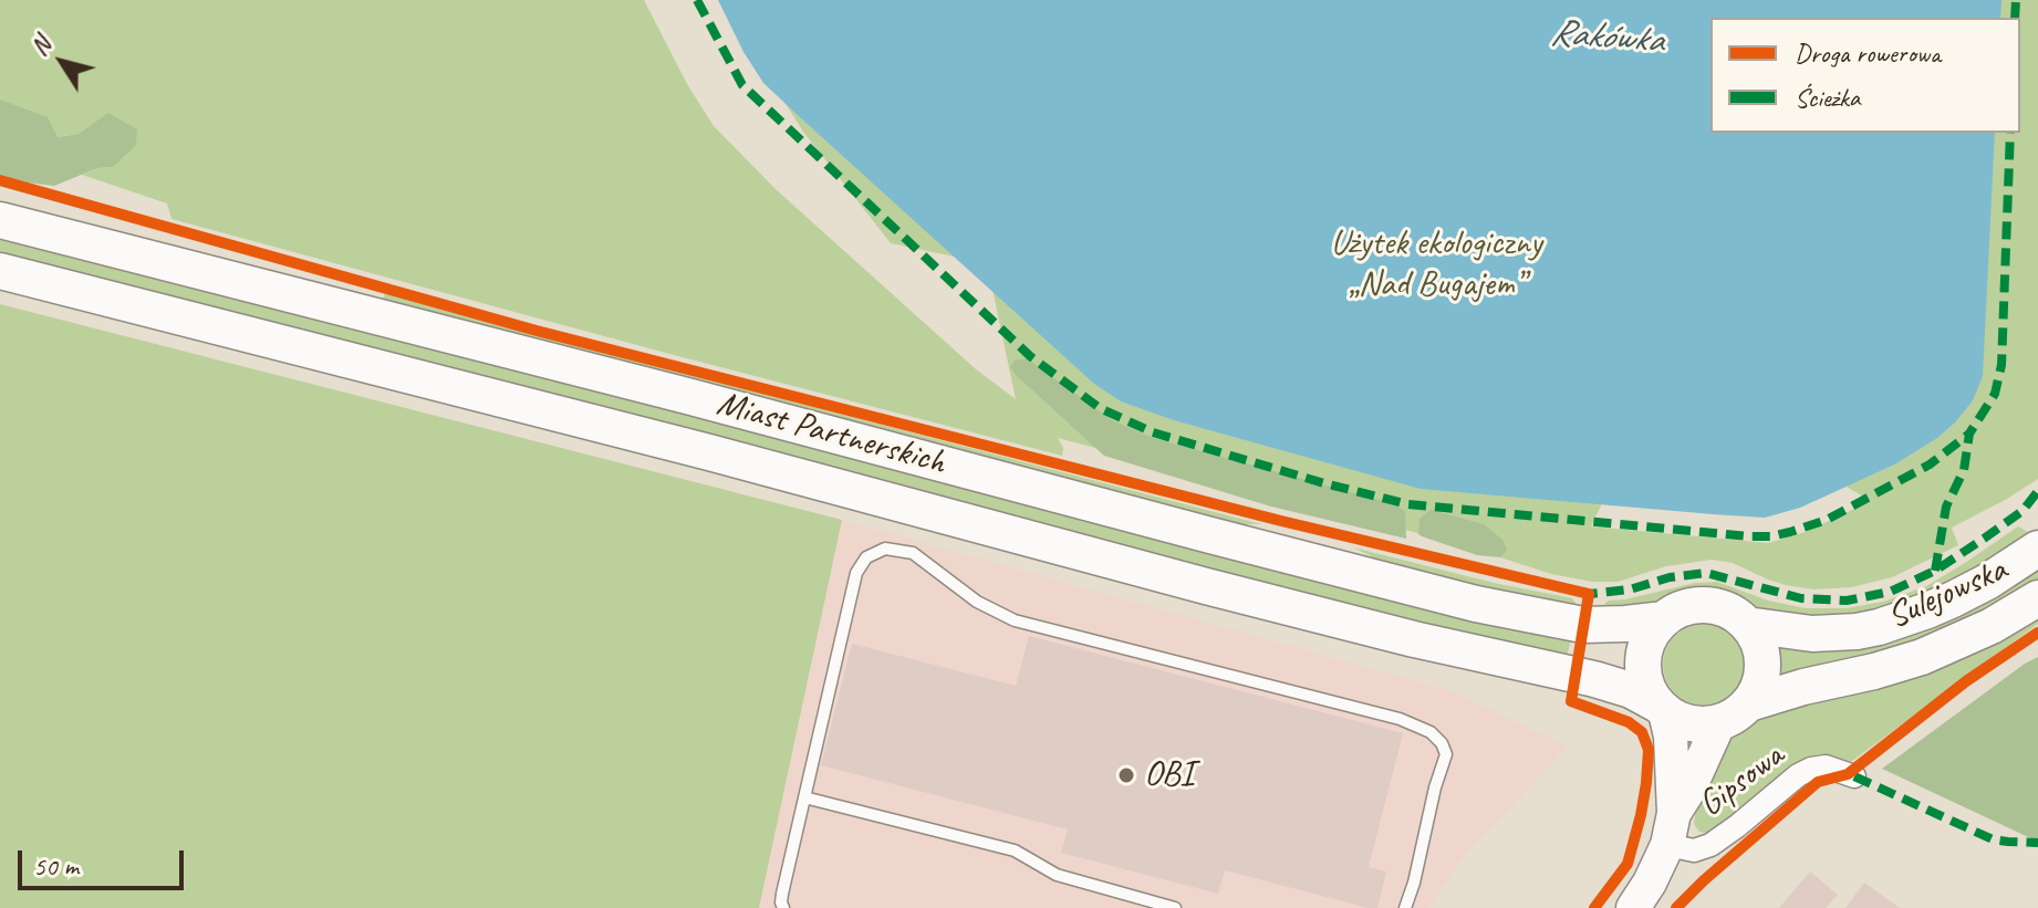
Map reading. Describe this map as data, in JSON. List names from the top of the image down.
{
  "streets": {
    "main road": ["Miast Partnerskich", "Sulejowska"],
    "street": ["Gipsowa"]
  },
  "crossings": [
    ["Miast Partnerskich", "Sulejowska"]
  ],
  "water": ["Rakówka"],
  "parks": ["Użytek ekologiczny „Nad Bugajem”"],
  "places": ["OBI"],
  "legend": ["Droga rowerowa", "Ścieżka"],
  "scale_bar": "50 m",
  "north": "top left"
}
